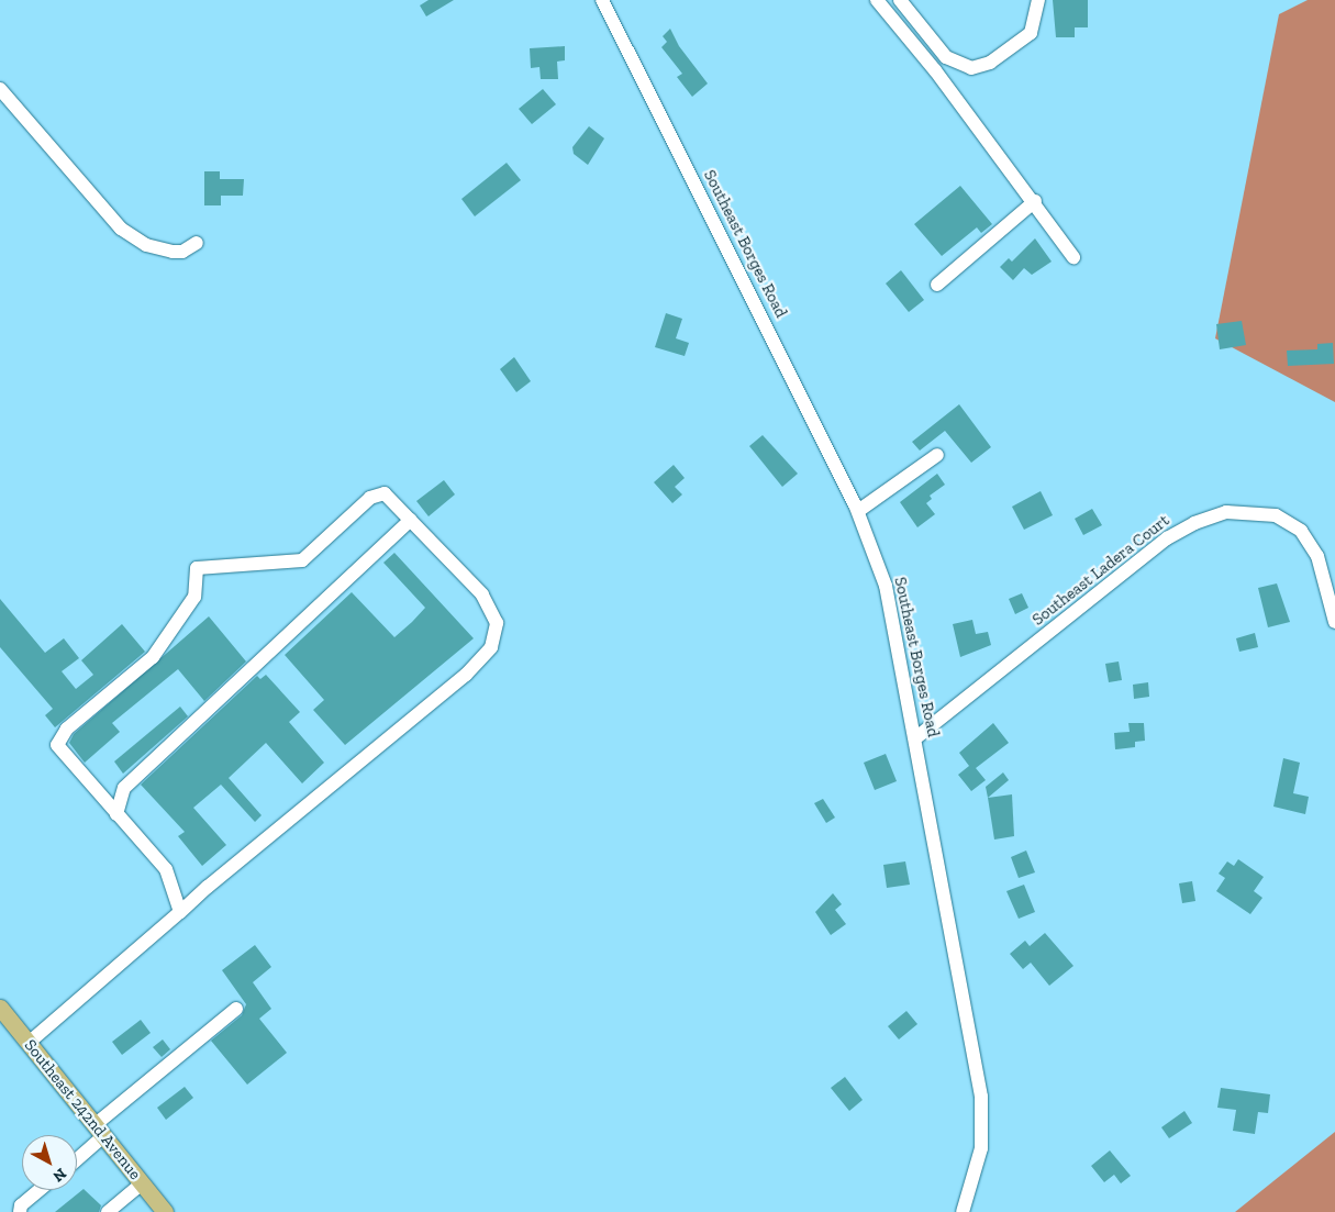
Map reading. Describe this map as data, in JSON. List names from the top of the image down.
{
  "streets": {
    "main road": ["Southeast 242nd Avenue"],
    "street": ["Southeast Borges Road", "Southeast Ladera Court"]
  },
  "crossings": [
    ["Southeast Borges Road", "Southeast Ladera Court"]
  ],
  "north": "bottom right"
}
